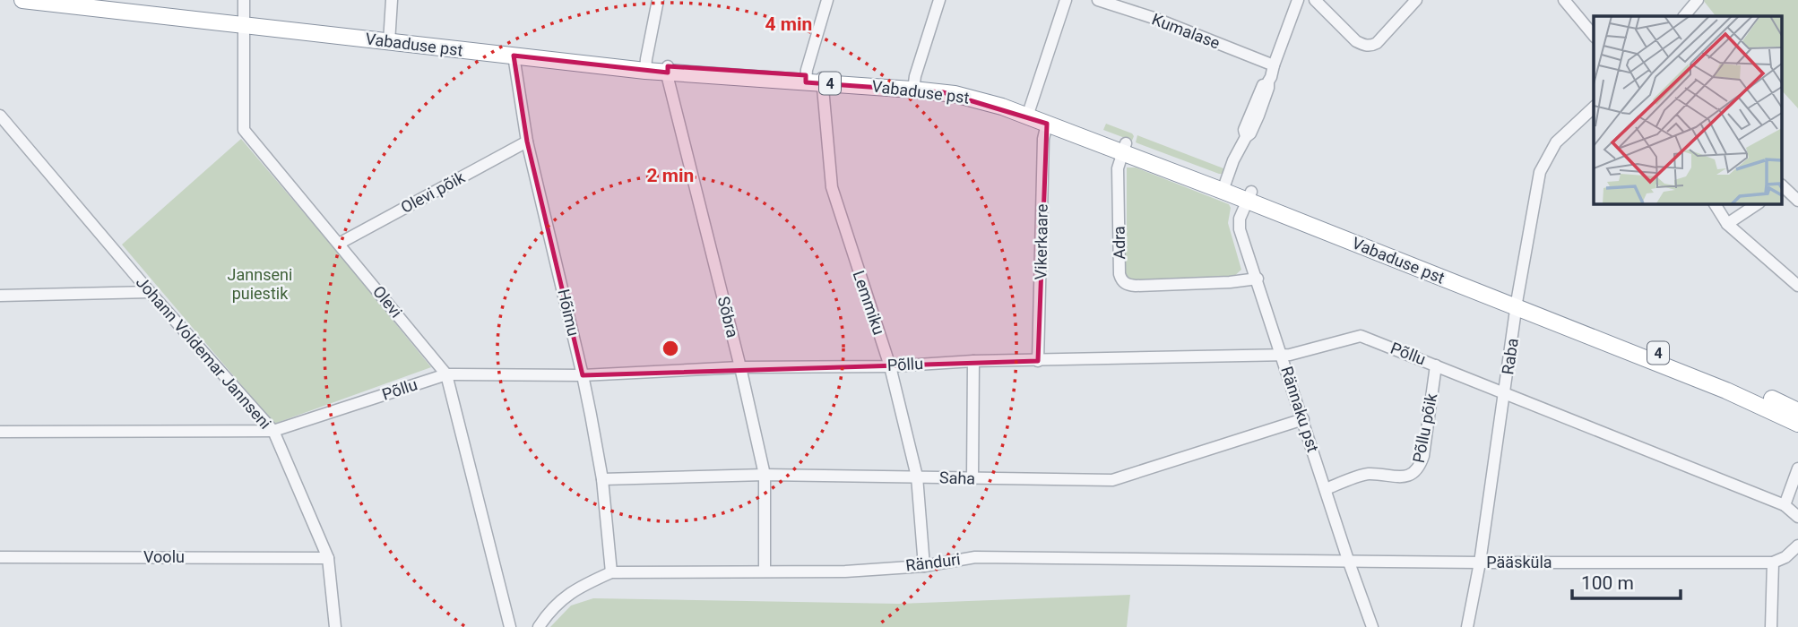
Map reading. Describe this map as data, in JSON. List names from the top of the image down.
{
  "streets": {
    "highway": ["Vabaduse pst", "4"],
    "street": [
      "Kumalase",
      "Olevi põik",
      "Vikerkaare",
      "Adra",
      "Olevi",
      "Lemmiku",
      "Hõimu",
      "Sõbra",
      "Johann Voldemar Jannseni",
      "Põllu",
      "Raba",
      "Rännaku pst",
      "Põllu põik",
      "Saha",
      "Voolu",
      "Ränduri",
      "Pääsküla"
    ]
  },
  "crossings": [
    ["Vabaduse pst", "Vikerkaare"],
    ["Vabaduse pst", "Adra"],
    ["Vabaduse pst", "Olevi"],
    ["Vabaduse pst", "Lemmiku"],
    ["Vabaduse pst", "Hõimu"],
    ["Vabaduse pst", "Sõbra"],
    ["Vabaduse pst", "Raba"],
    ["Vabaduse pst", "Rännaku pst"],
    ["Olevi põik", "Olevi"],
    ["Olevi põik", "Hõimu"],
    ["Vikerkaare", "Põllu"],
    ["Adra", "Rännaku pst"],
    ["Olevi", "Põllu"],
    ["Lemmiku", "Põllu"],
    ["Lemmiku", "Saha"],
    ["Lemmiku", "Ränduri"],
    ["Hõimu", "Põllu"],
    ["Hõimu", "Saha"],
    ["Hõimu", "Ränduri"],
    ["Sõbra", "Põllu"],
    ["Sõbra", "Saha"],
    ["Sõbra", "Ränduri"],
    ["Johann Voldemar Jannseni", "Põllu"],
    ["Johann Voldemar Jannseni", "Voolu"],
    ["Põllu", "Raba"],
    ["Põllu", "Rännaku pst"],
    ["Põllu", "Põllu põik"],
    ["Raba", "Pääsküla"],
    ["Rännaku pst", "Põllu põik"],
    ["Rännaku pst", "Saha"],
    ["Rännaku pst", "Ränduri"],
    ["Rännaku pst", "Pääsküla"],
    ["Ränduri", "Pääsküla"]
  ],
  "parks": ["Jannseni puiestik"],
  "scale_bar": "100 m",
  "rings": ["4 min", "2 min"]
}
